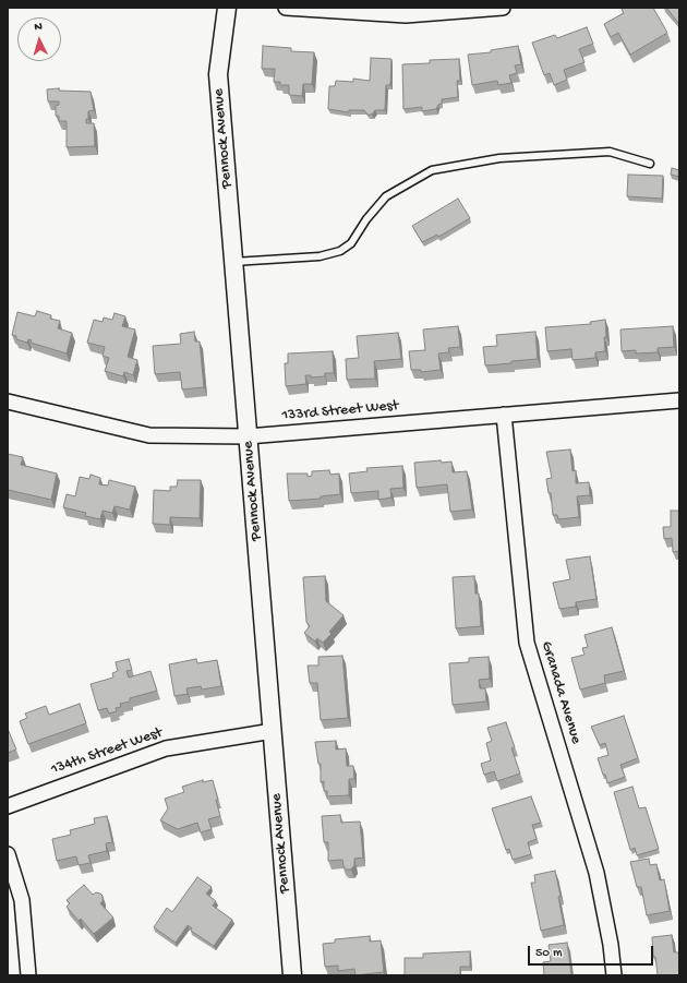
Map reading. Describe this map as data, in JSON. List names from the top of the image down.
{
  "streets": {
    "street": [
      "Pennock Avenue",
      "133rd Street West",
      "Granada Avenue",
      "134th Street West"
    ]
  },
  "crossings": [
    ["Pennock Avenue", "133rd Street West"],
    ["Pennock Avenue", "134th Street West"],
    ["133rd Street West", "Granada Avenue"]
  ],
  "scale_bar": "50 m",
  "north": "top"
}
